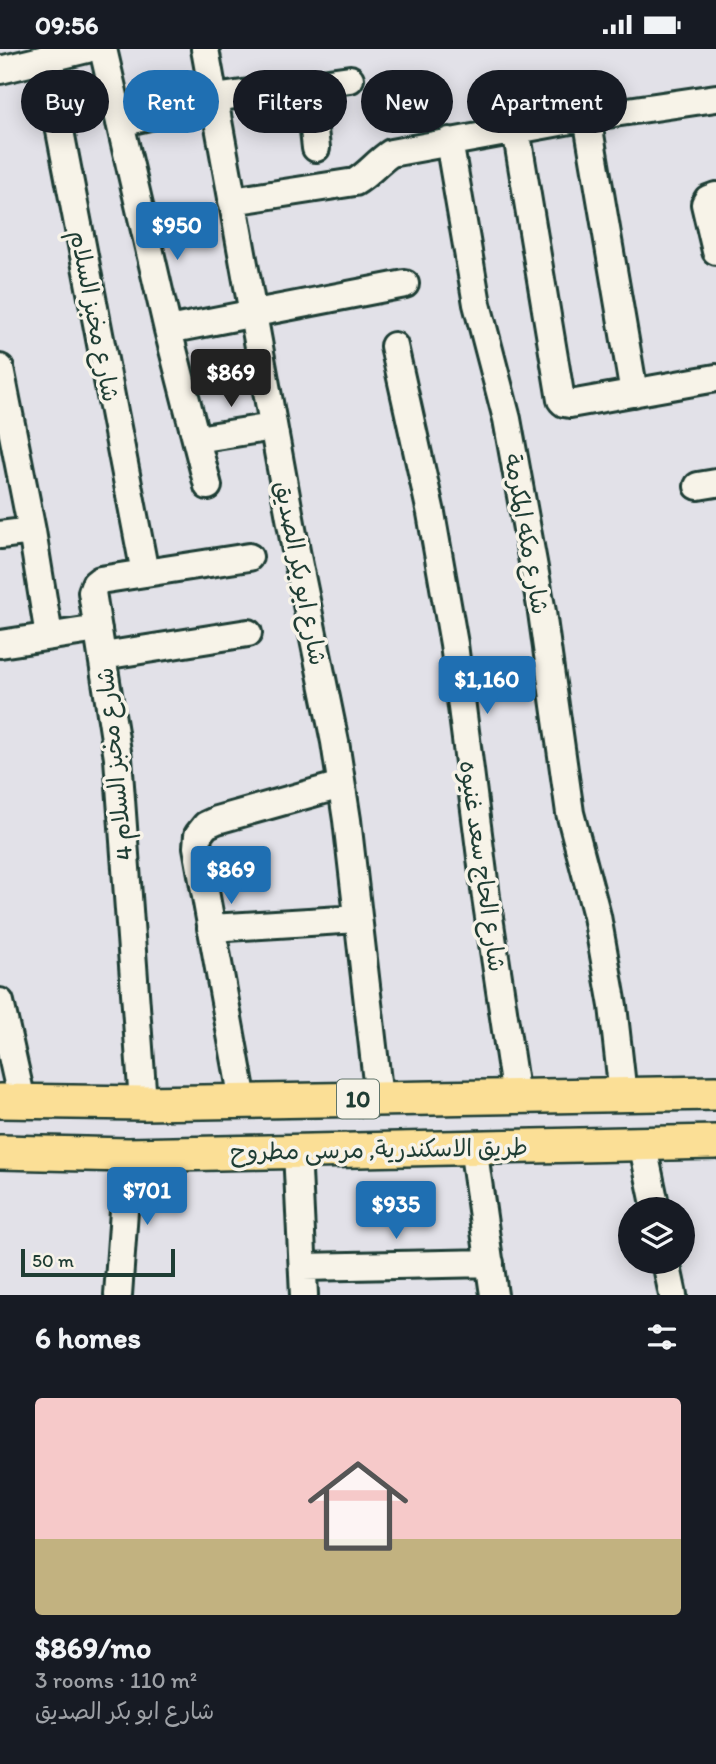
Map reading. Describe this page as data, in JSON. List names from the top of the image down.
{
  "streets": {
    "main road": ["10", "طريق الاسكندرية, مرسى مطروح"],
    "street": [
      "شارع مخبز السلام",
      "شارع مكه المكرمة",
      "شارع ابو بكر الصديق",
      "شارع مخبز السلام 4",
      "شارع الحاج سعد غنيوه"
    ]
  },
  "crossings": [
    ["شارع مخبز السلام", "شارع مخبز السلام 4"],
    ["شارع مكه المكرمة", "طريق الاسكندرية, مرسى مطروح"],
    ["شارع ابو بكر الصديق", "طريق الاسكندرية, مرسى مطروح"],
    ["شارع مخبز السلام 4", "طريق الاسكندرية, مرسى مطروح"],
    ["شارع الحاج سعد غنيوه", "طريق الاسكندرية, مرسى مطروح"]
  ],
  "scale_bar": "50 m",
  "page": {
    "status": "09:56",
    "chip": [
      "Buy",
      "Rent",
      "Filters",
      "New",
      "Apartment"
    ],
    "price": [
      "$950",
      "$869",
      "$1,160",
      "$869",
      "$701",
      "$935"
    ],
    "scale": "50 m",
    "heading": "6 homes",
    "list": [
      {
        "name": "$869/mo",
        "note": "3 rooms · 110 m² · شارع ابو بكر الصديق"
      }
    ]
  }
}
